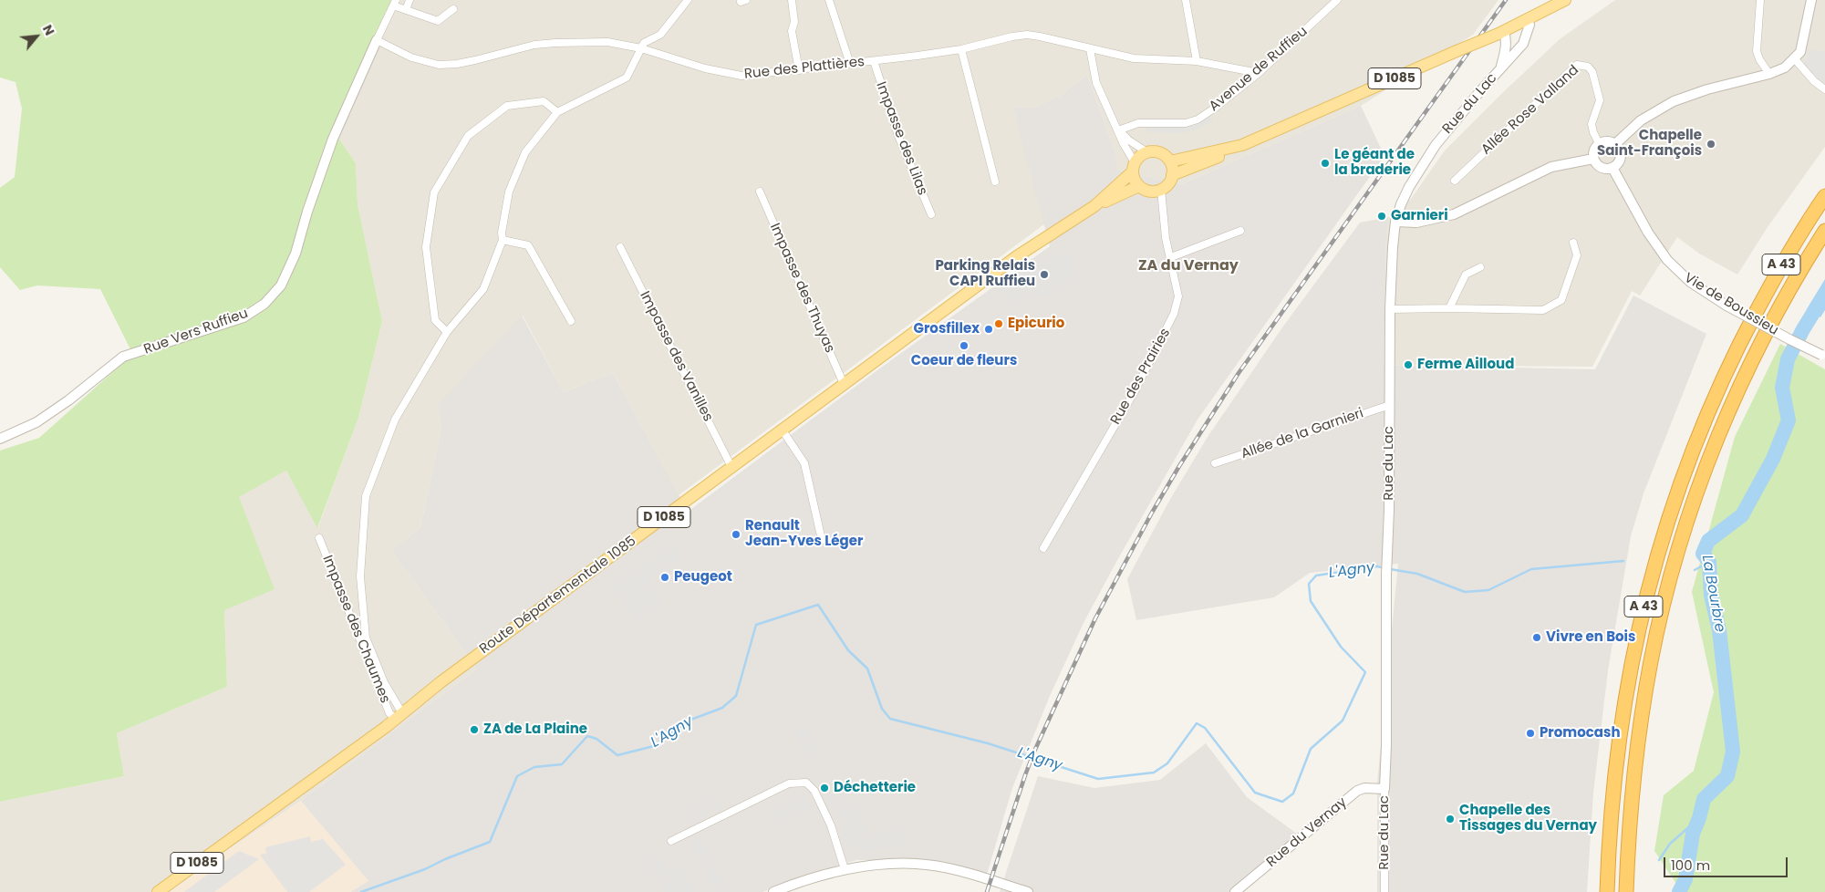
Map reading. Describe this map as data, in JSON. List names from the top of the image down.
{
  "streets": {
    "highway": ["A 43"],
    "main road": ["D 1085", "Route Départementale 1085"],
    "street": [
      "Rue des Plattières",
      "Avenue de Ruffieu",
      "Rue du Lac",
      "Allée Rose Valland",
      "Impasse des Lilas",
      "Impasse des Thuyas",
      "Vie de Boussieu",
      "Rue Vers Ruffieu",
      "Impasse des Vanilles",
      "Rue des Prairies",
      "Allée de la Garnieri",
      "Impasse des Chaumes",
      "Rue du Vernay"
    ]
  },
  "crossings": [
    ["Rue des Plattières", "Avenue de Ruffieu"],
    ["Rue des Plattières", "Impasse des Lilas"],
    ["Rue des Plattières", "Rue Vers Ruffieu"],
    ["D 1085", "Rue du Lac"],
    ["D 1085", "Rue des Prairies"],
    ["D 1085", "Route Départementale 1085"],
    ["Rue du Lac", "Allée de la Garnieri"],
    ["Rue du Lac", "Rue du Vernay"],
    ["Allée Rose Valland", "Vie de Boussieu"],
    ["Impasse des Thuyas", "Route Départementale 1085"],
    ["Impasse des Vanilles", "Route Départementale 1085"],
    ["Route Départementale 1085", "Impasse des Chaumes"]
  ],
  "districts": ["ZA du Vernay"],
  "water": ["L'Agny", "La Bourbre"],
  "places": [
    "Chapelle Saint-François",
    "Le géant de la braderie",
    "Garnieri",
    "Parking Relais CAPI Ruffieu",
    "Epicurio",
    "Grosfillex",
    "Coeur de fleurs",
    "Ferme Ailloud",
    "Renault Jean-Yves Léger",
    "Peugeot",
    "Vivre en Bois",
    "ZA de La Plaine",
    "Promocash",
    "Déchetterie",
    "Chapelle des Tissages du Vernay"
  ],
  "scale_bar": "100 m",
  "north": "top right"
}
